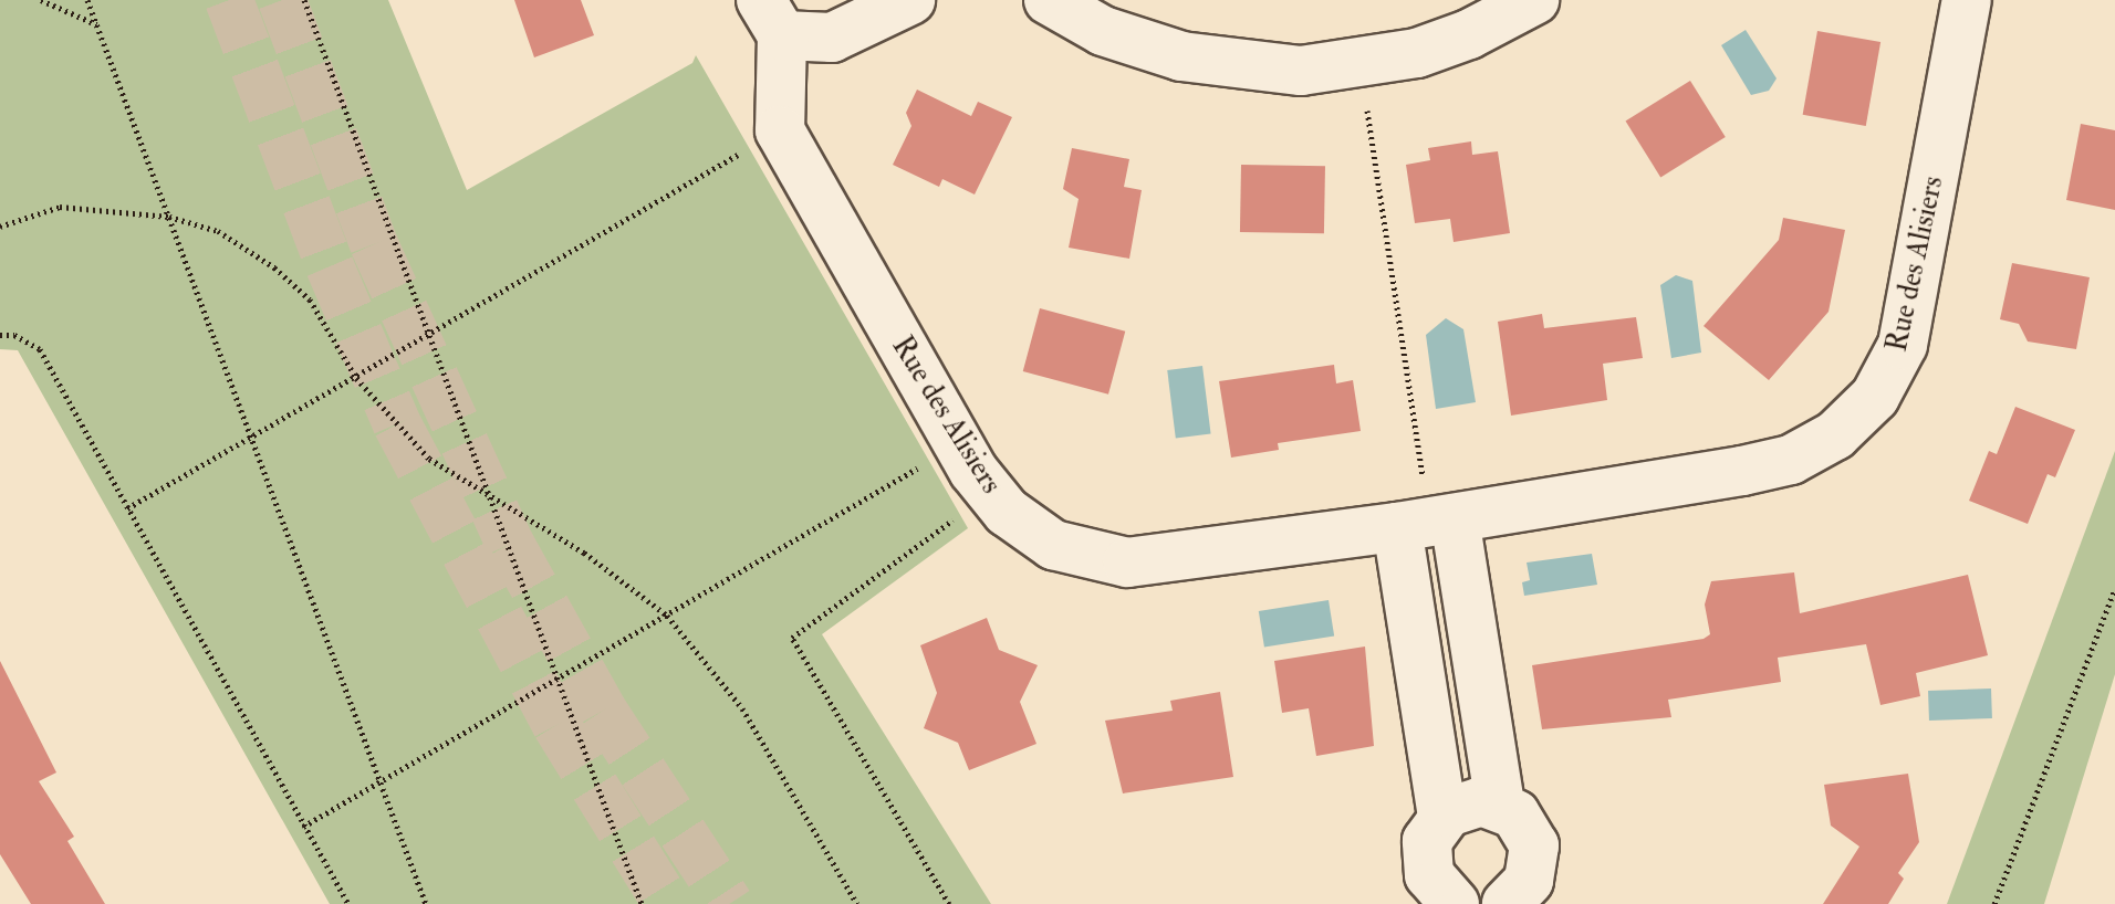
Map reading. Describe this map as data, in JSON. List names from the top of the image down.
{
  "streets": {
    "street": ["Rue des Alisiers"]
  }
}
